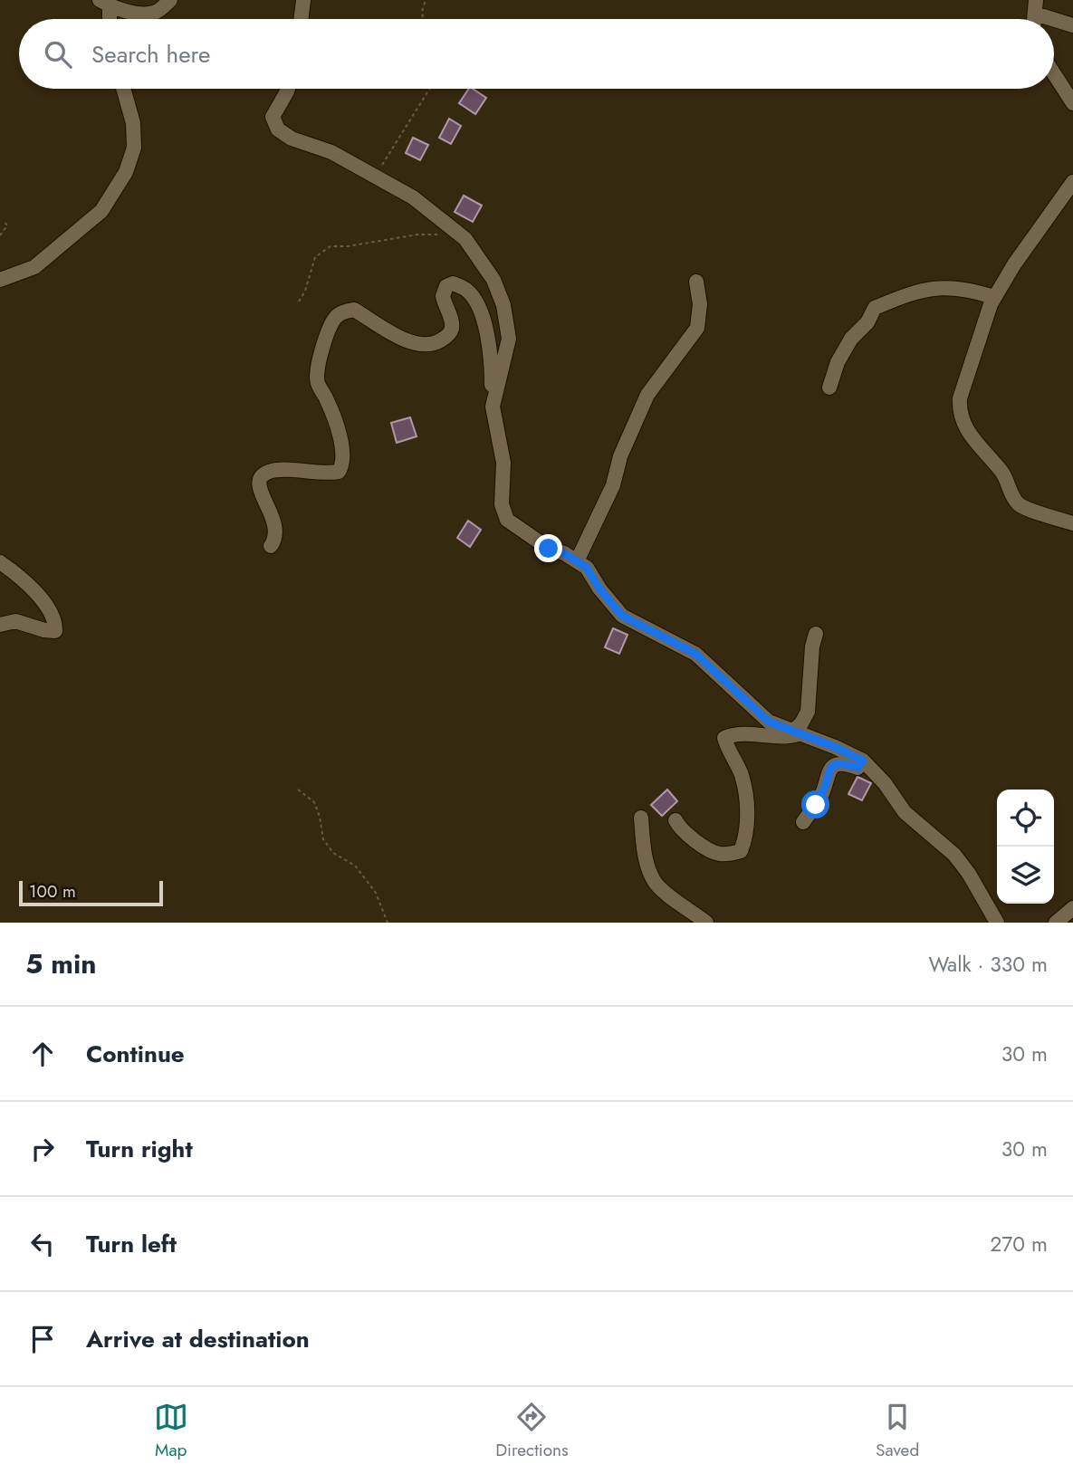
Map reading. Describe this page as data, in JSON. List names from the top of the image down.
{
  "scale_bar": "100 m",
  "page": {
    "search": "Search here",
    "scale": "100 m",
    "heading": ["5 min", "Walk · 330 m"],
    "list": [
      ["Continue", "30 m"],
      ["Turn right", "30 m"],
      ["Turn left", "270 m"],
      "Arrive at destination"
    ],
    "nav": ["Map", "Directions", "Saved"]
  }
}
